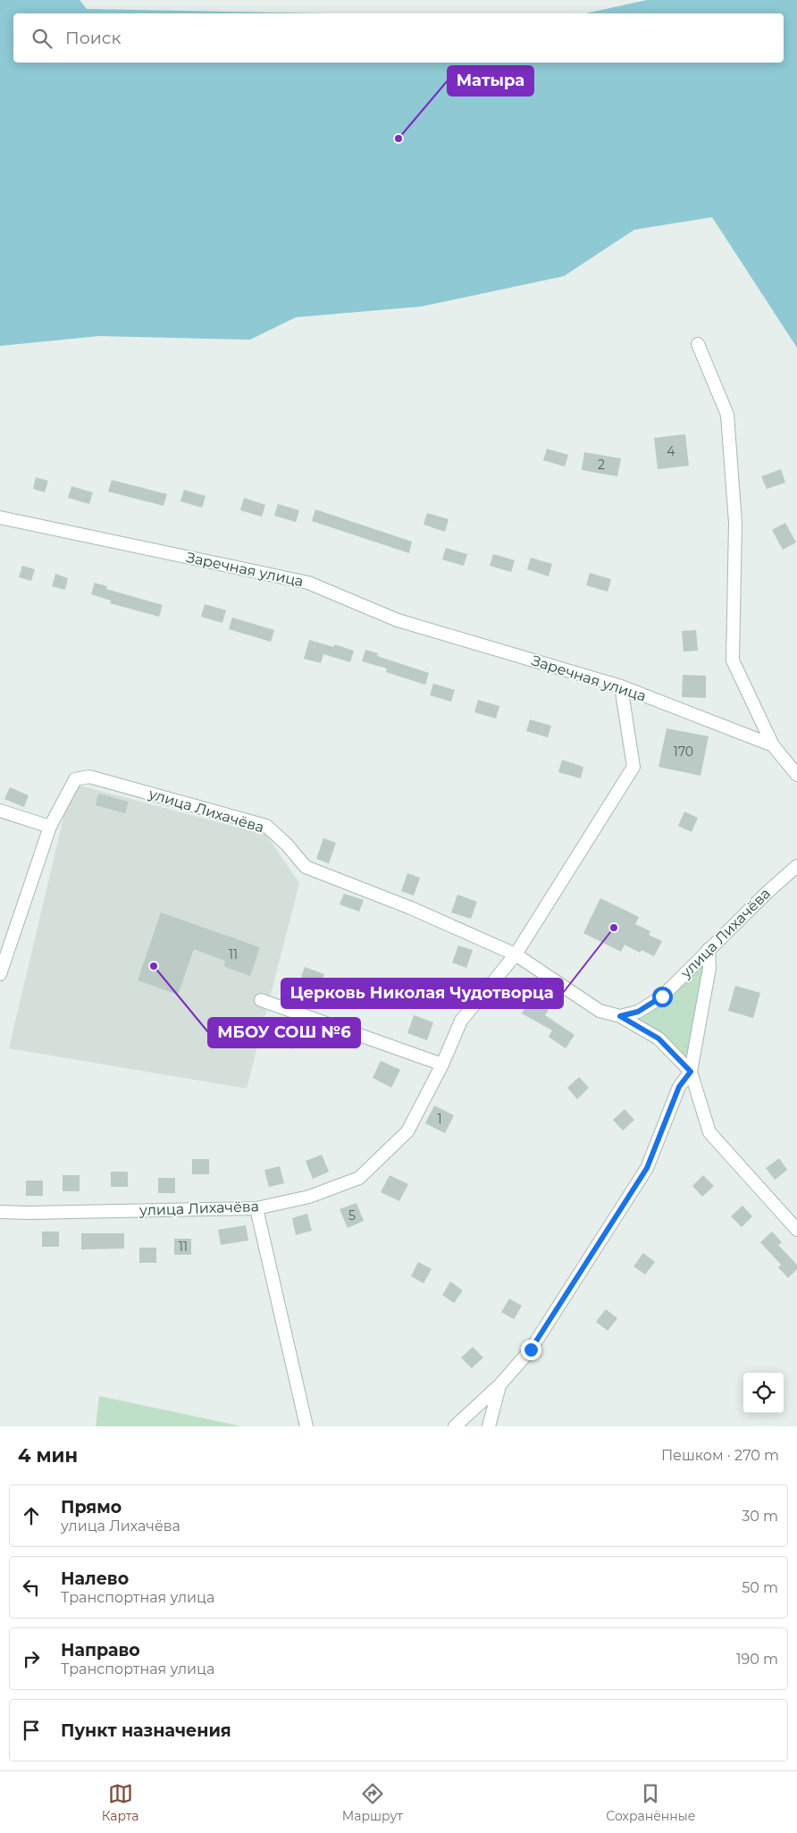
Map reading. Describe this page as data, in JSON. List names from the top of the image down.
{
  "streets": {
    "street": ["Заречная улица", "улица Лихачёва"]
  },
  "crossings": [
    ["Заречная улица", "улица Лихачёва"]
  ],
  "places": ["Матыра", "Церковь Николая Чудотворца", "МБОУ СОШ №6"],
  "house_numbers": [
    "4",
    "2",
    "170",
    "11",
    "1",
    "5",
    "11"
  ],
  "page": {
    "search": "Поиск",
    "heading": ["4 мин", "Пешком · 270 m"],
    "list": [
      ["Прямо", "улица Лихачёва", "30 m"],
      ["Налево", "Транспортная улица", "50 m"],
      ["Направо", "Транспортная улица", "190 m"],
      "Пункт назначения"
    ],
    "nav": ["Карта", "Маршрут", "Сохранённые"]
  }
}
